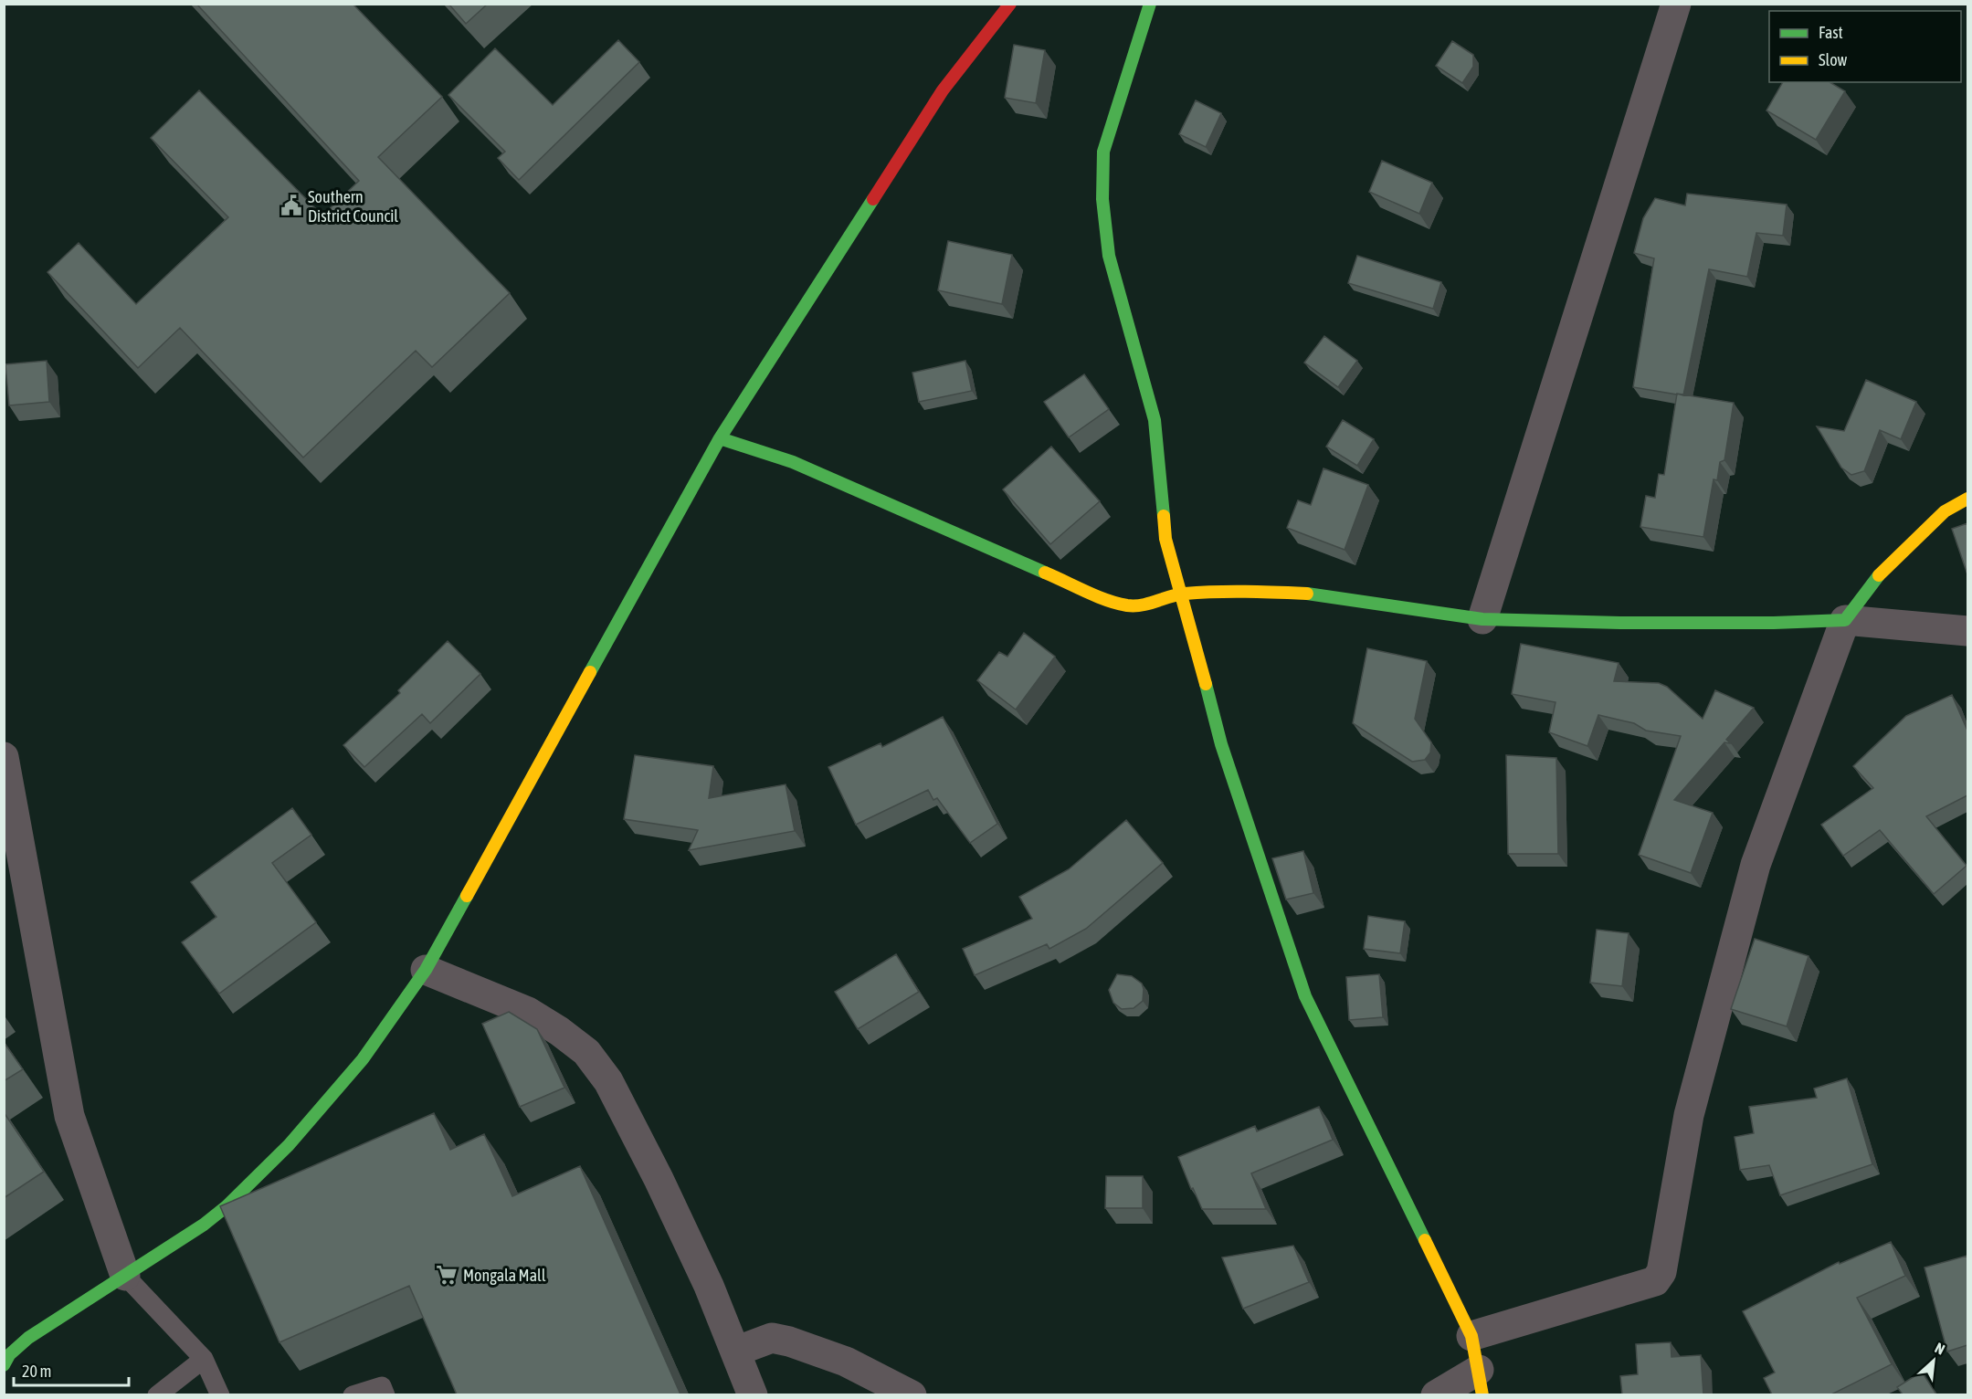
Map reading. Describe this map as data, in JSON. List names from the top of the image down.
{
  "places": {
    "public building": ["Southern District Council"],
    "supermarket": ["Mongala Mall"]
  },
  "legend": ["Fast", "Slow"],
  "scale_bar": "20 m",
  "north": "top right"
}
